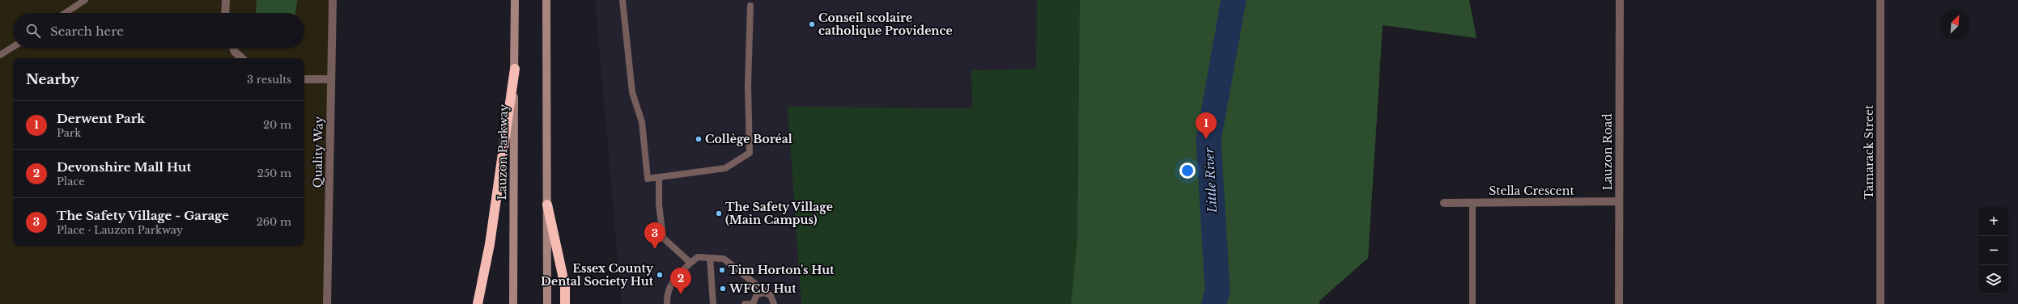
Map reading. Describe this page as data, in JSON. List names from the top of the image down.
{
  "streets": {
    "main road": ["Lauzon Parkway"],
    "street": [
      "Quality Way",
      "Lauzon Road",
      "Tamarack Street",
      "Stella Crescent"
    ]
  },
  "crossings": [
    ["Lauzon Road", "Stella Crescent"]
  ],
  "water": ["Little River"],
  "places": [
    "Conseil scolaire catholique Providence",
    "Collège Boréal",
    "The Safety Village (Main Campus)",
    "Tim Horton's Hut",
    "Essex County Dental Society Hut",
    "WFCU Hut"
  ],
  "north": "top right",
  "page": {
    "search": "Search here",
    "heading": ["Nearby", "3 results"],
    "list": [
      {
        "mark": "1",
        "name": "Derwent Park",
        "note": "Park",
        "value": "20 m"
      },
      {
        "mark": "2",
        "name": "Devonshire Mall Hut",
        "note": "Place",
        "value": "250 m"
      },
      {
        "mark": "3",
        "name": "The Safety Village - Garage",
        "note": "Place · Lauzon Parkway",
        "value": "260 m"
      }
    ],
    "pins": ["1", "3", "2"],
    "map_buttons": ["+", "−"]
  }
}
